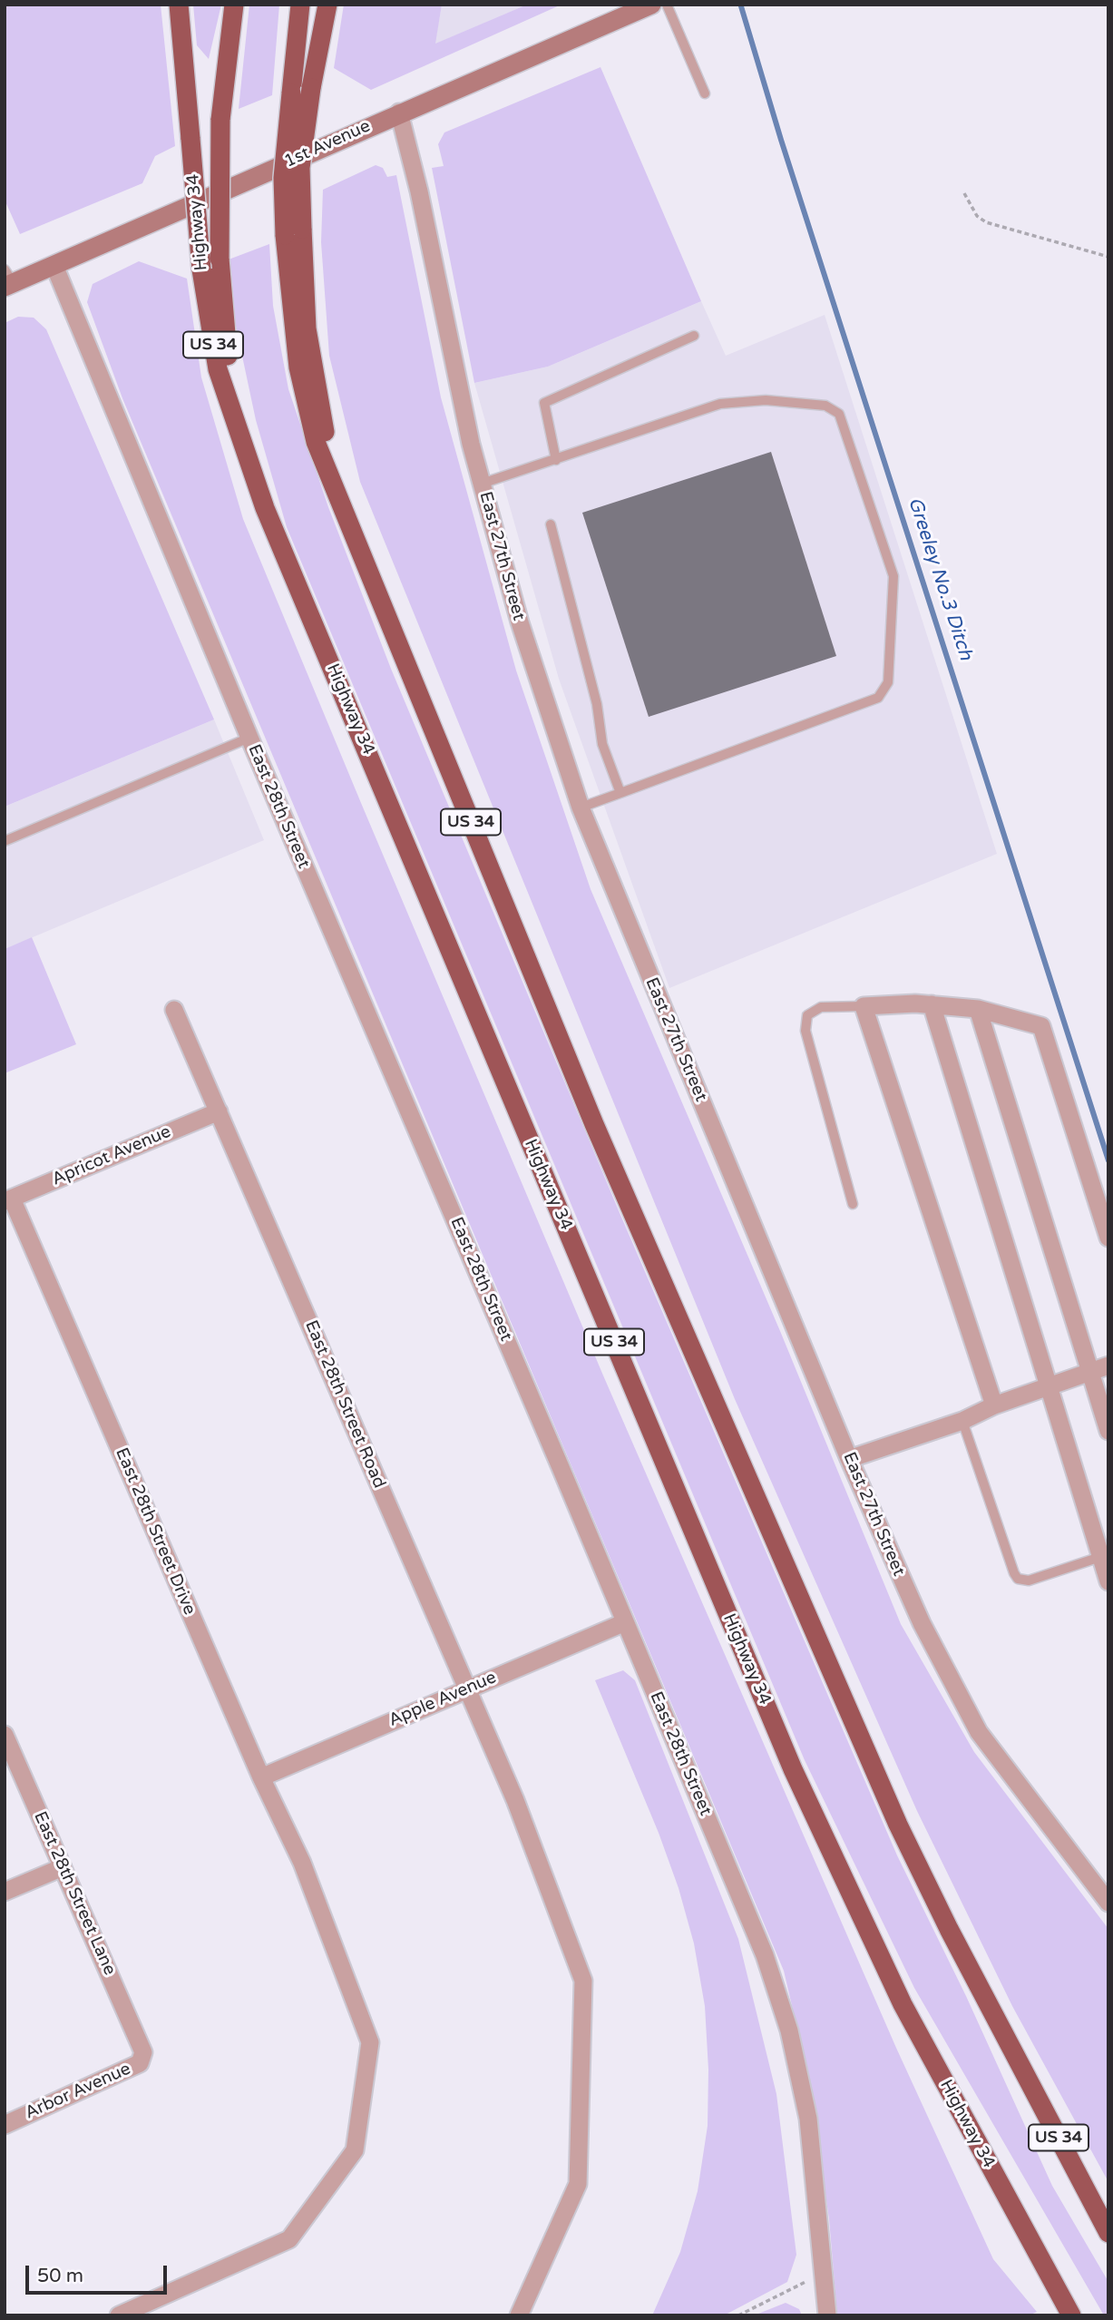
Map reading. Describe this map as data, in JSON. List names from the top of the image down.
{
  "streets": {
    "highway": ["Highway 34", "US 34"],
    "main road": ["1st Avenue"],
    "street": [
      "East 27th Street",
      "East 28th Street",
      "Apricot Avenue",
      "East 28th Street Road",
      "East 28th Street Drive",
      "Apple Avenue",
      "East 28th Street Lane",
      "Arbor Avenue"
    ]
  },
  "crossings": [
    ["1st Avenue", "East 27th Street"],
    ["1st Avenue", "East 28th Street"],
    ["East 28th Street", "Apple Avenue"],
    ["Apricot Avenue", "East 28th Street Road"],
    ["Apricot Avenue", "East 28th Street Drive"],
    ["East 28th Street Road", "Apple Avenue"],
    ["East 28th Street Drive", "Apple Avenue"],
    ["East 28th Street Lane", "Arbor Avenue"]
  ],
  "water": ["Greeley No.3 Ditch"],
  "scale_bar": "50 m"
}
